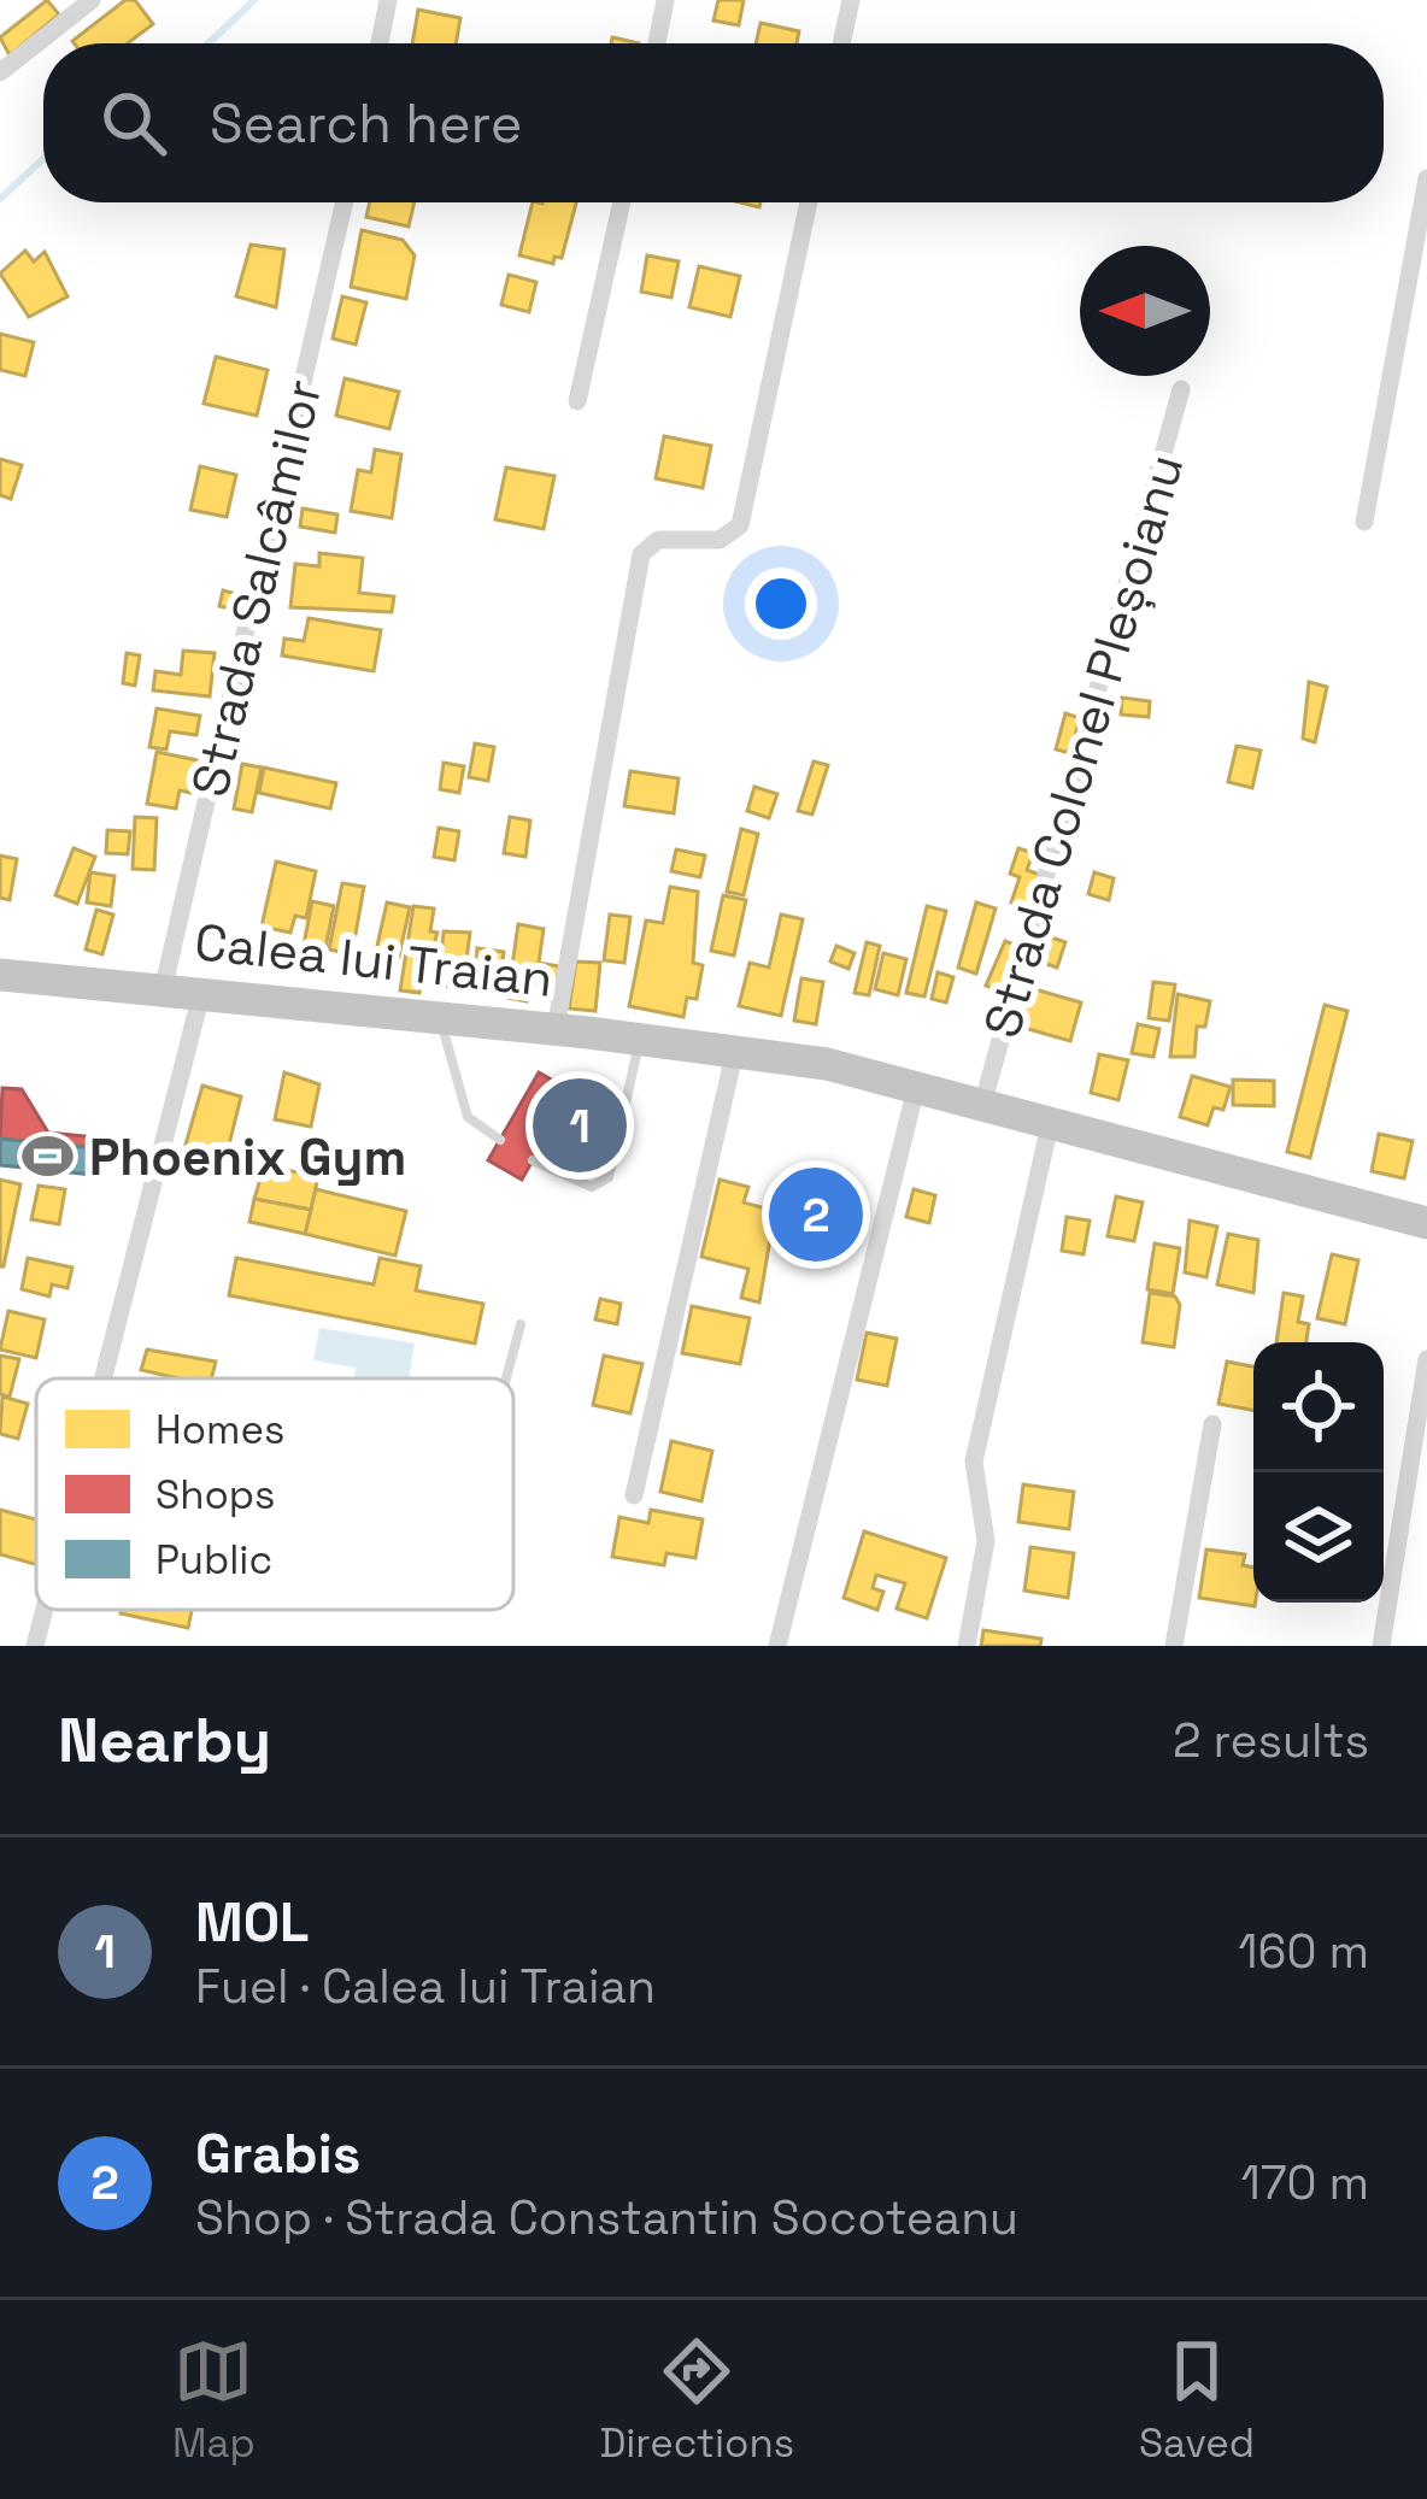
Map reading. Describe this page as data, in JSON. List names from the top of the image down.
{
  "streets": {
    "highway": ["Calea lui Traian"],
    "street": ["Strada Salcâmilor", "Strada Colonel Pleșoianu"]
  },
  "crossings": [
    ["Strada Salcâmilor", "Calea lui Traian"],
    ["Strada Colonel Pleșoianu", "Calea lui Traian"]
  ],
  "places": {
    "sports": ["Phoenix Gym"]
  },
  "legend": ["Homes", "Shops", "Public"],
  "north": "left",
  "page": {
    "search": "Search here",
    "pins": ["1", "2"],
    "heading": ["Nearby", "2 results"],
    "list": [
      {
        "mark": "1",
        "name": "MOL",
        "note": "Fuel · Calea lui Traian",
        "value": "160 m"
      },
      {
        "mark": "2",
        "name": "Grabis",
        "note": "Shop · Strada Constantin Socoteanu",
        "value": "170 m"
      }
    ],
    "nav": ["Map", "Directions", "Saved"]
  }
}
